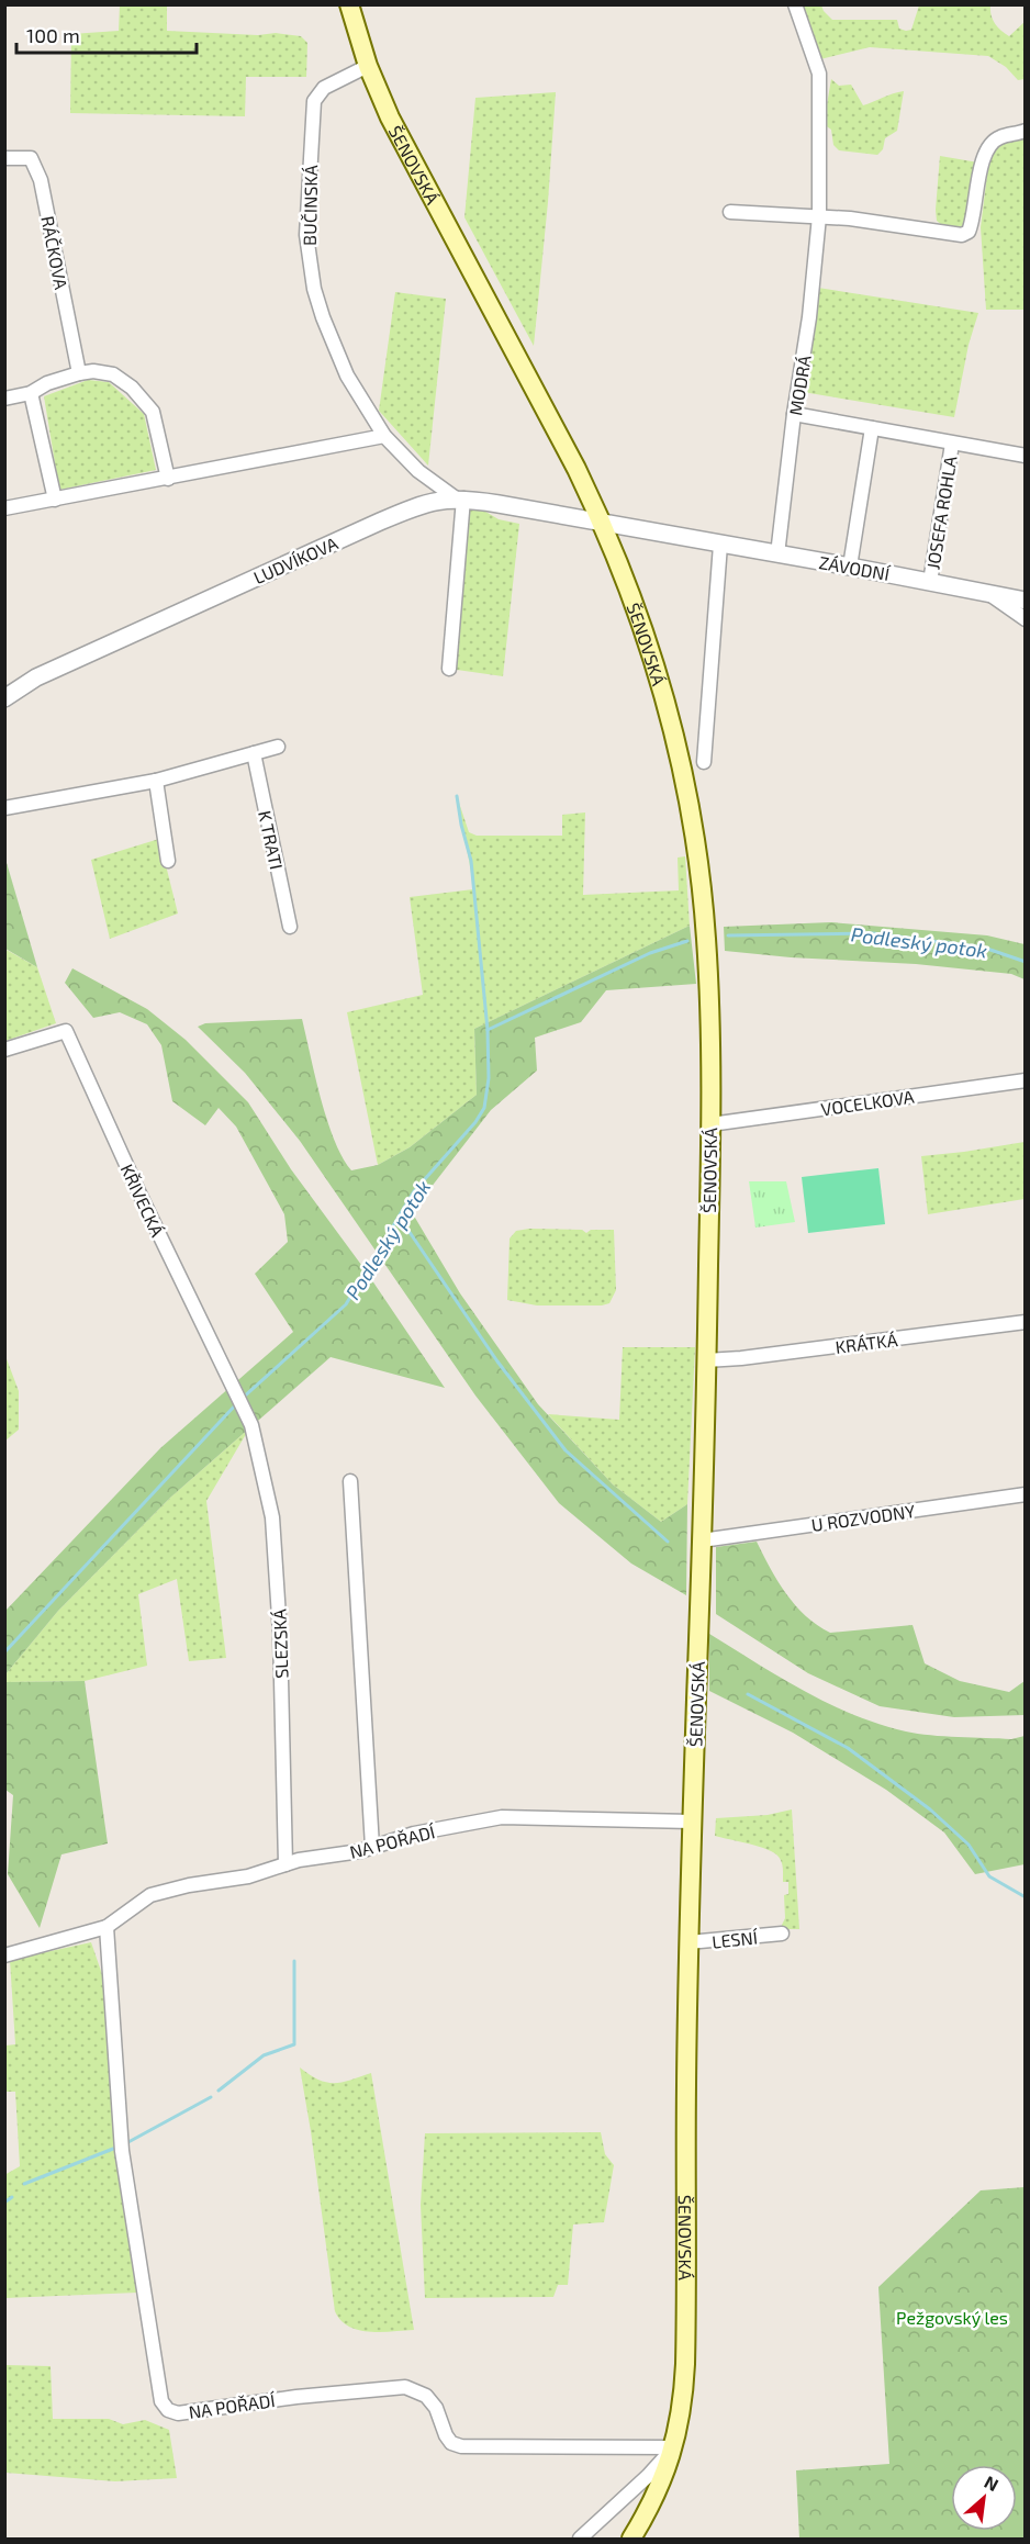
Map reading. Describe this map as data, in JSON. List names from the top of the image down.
{
  "streets": {
    "main road": ["ŠENOVSKÁ"],
    "street": [
      "BUČINSKÁ",
      "RÁČKOVA",
      "MODRÁ",
      "JOSEFA ROHLA",
      "LUDVÍKOVA",
      "ZÁVODNÍ",
      "K TRATI",
      "VOCELKOVA",
      "KŘIVECKÁ",
      "KRÁTKÁ",
      "U ROZVODNY",
      "SLEZSKÁ",
      "NA POŘADÍ",
      "LESNÍ"
    ]
  },
  "crossings": [
    ["ŠENOVSKÁ", "BUČINSKÁ"],
    ["ŠENOVSKÁ", "LUDVÍKOVA"],
    ["ŠENOVSKÁ", "ZÁVODNÍ"],
    ["ŠENOVSKÁ", "VOCELKOVA"],
    ["ŠENOVSKÁ", "KRÁTKÁ"],
    ["ŠENOVSKÁ", "U ROZVODNY"],
    ["ŠENOVSKÁ", "NA POŘADÍ"],
    ["ŠENOVSKÁ", "LESNÍ"],
    ["BUČINSKÁ", "LUDVÍKOVA"],
    ["MODRÁ", "JOSEFA ROHLA"],
    ["MODRÁ", "ZÁVODNÍ"],
    ["JOSEFA ROHLA", "ZÁVODNÍ"],
    ["LUDVÍKOVA", "ZÁVODNÍ"],
    ["KŘIVECKÁ", "SLEZSKÁ"],
    ["SLEZSKÁ", "NA POŘADÍ"]
  ],
  "water": ["Podleský potok"],
  "parks": ["Pežgovský les"],
  "scale_bar": "100 m",
  "north": "top right"
}
